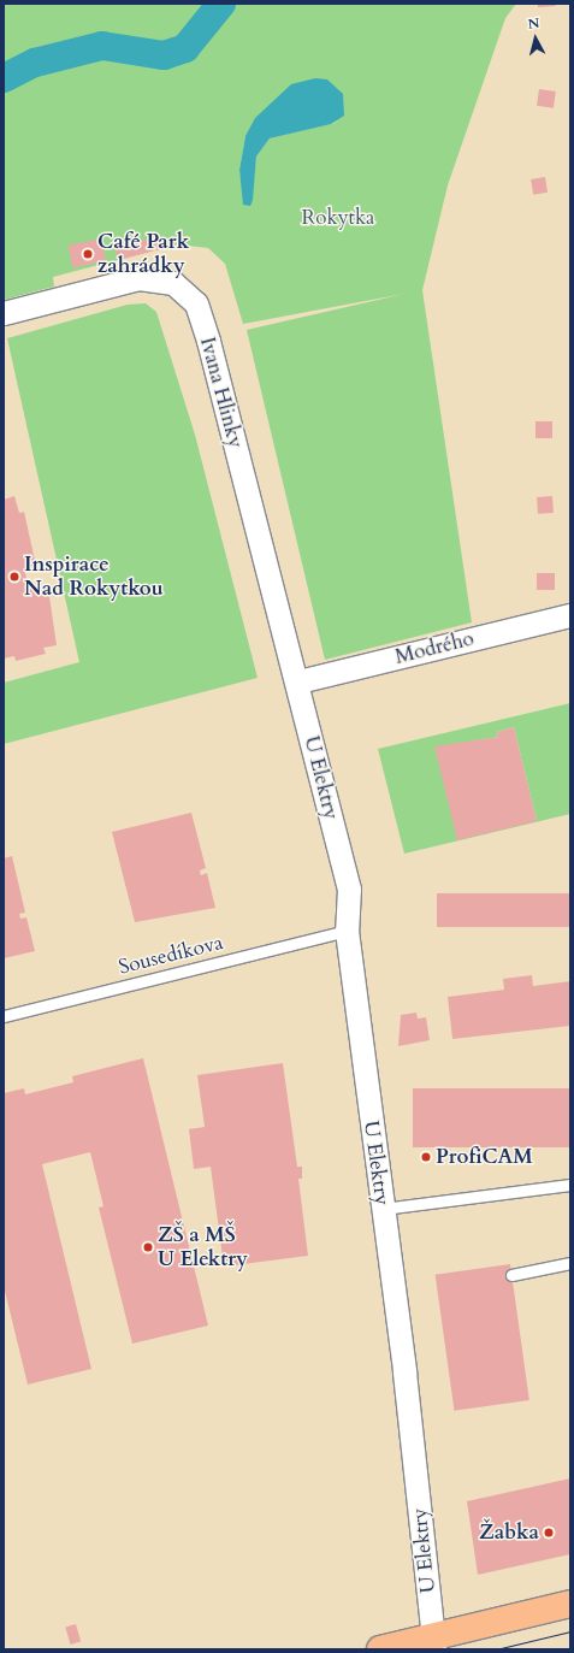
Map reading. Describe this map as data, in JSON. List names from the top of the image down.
{
  "streets": {
    "street": ["Ivana Hlinky", "Modrého", "U Elektry"],
    "lane": ["Sousedíkova"]
  },
  "crossings": [
    ["Ivana Hlinky", "Modrého"],
    ["Ivana Hlinky", "U Elektry"],
    ["Modrého", "U Elektry"],
    ["U Elektry", "Sousedíkova"]
  ],
  "parks": ["Rokytka"],
  "places": [
    "Café Park zahrádky",
    "Inspirace Nad Rokytkou",
    "ProfiCAM",
    "ZŠ a MŠ U Elektry",
    "Žabka"
  ],
  "north": "top"
}
